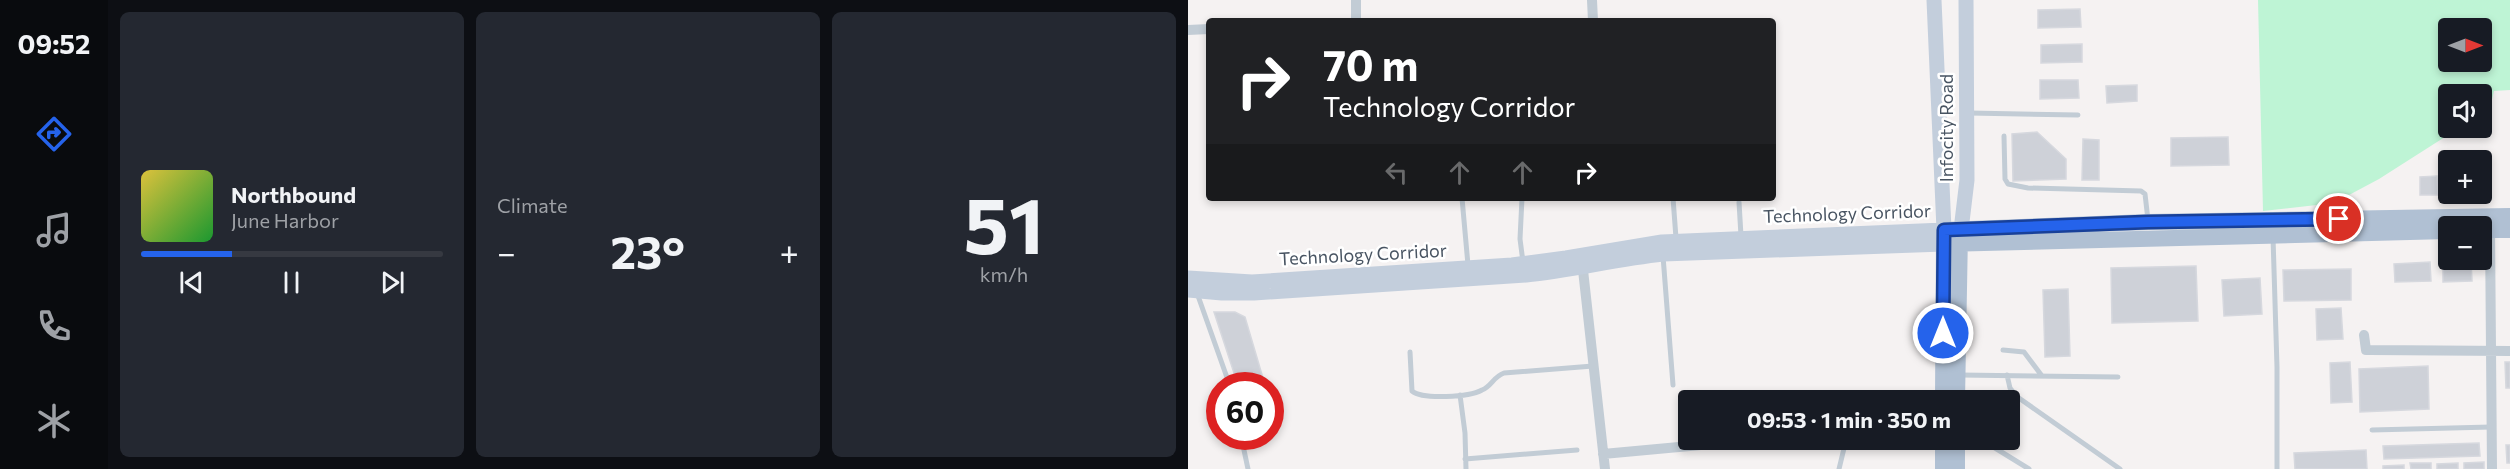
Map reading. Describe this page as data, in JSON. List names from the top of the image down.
{
  "streets": {
    "main road": ["Infocity Road", "Technology Corridor"]
  },
  "crossings": [
    ["Infocity Road", "Technology Corridor"]
  ],
  "north": "right",
  "page": {
    "tabs": "09:52",
    "tile": [
      "Climate",
      ["51", "km/h"]
    ],
    "map_buttons": ["+", "−"],
    "turn": ["70 m", "Technology Corridor"],
    "song": ["Northbound", "June Harbor"],
    "heat": ["−", "23°", "+"],
    "limit": "60",
    "trip": "09:53 · 1 min · 350 m"
  }
}
